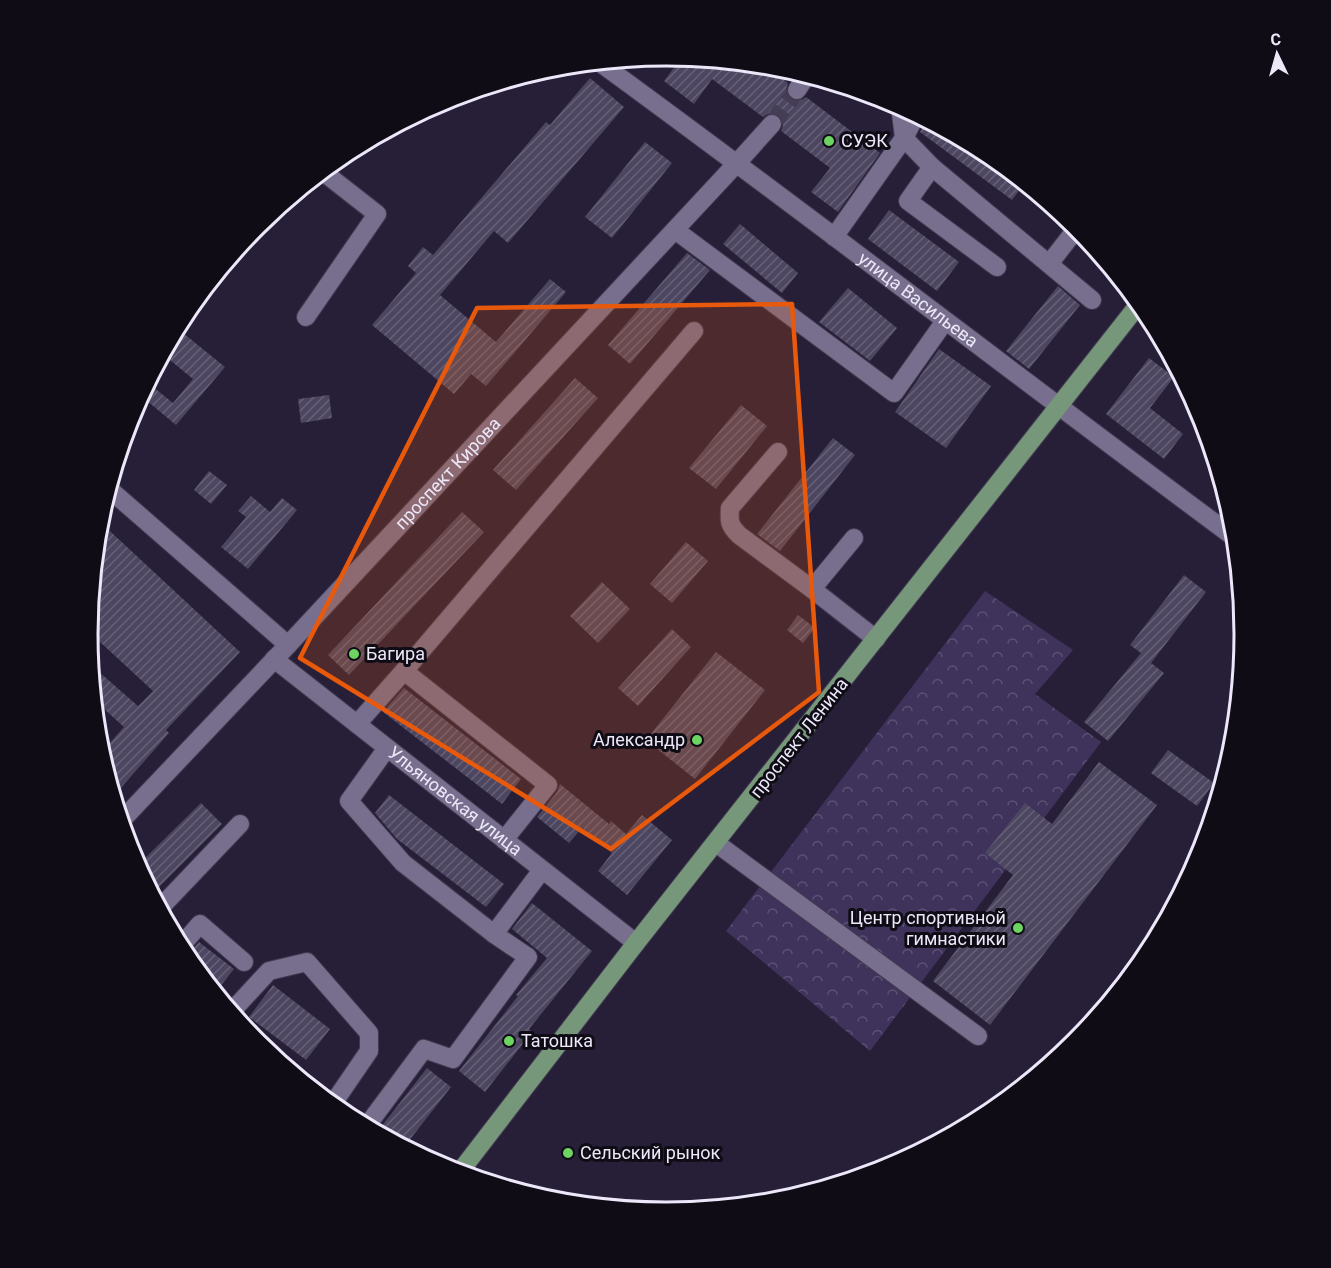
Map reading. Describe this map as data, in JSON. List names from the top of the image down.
{
  "streets": {
    "main road": ["проспект Ленина"],
    "street": ["улица Васильева", "проспект Кирова", "Ульяновская улица"]
  },
  "crossings": [
    ["улица Васильева", "проспект Кирова"],
    ["улица Васильева", "проспект Ленина"],
    ["проспект Кирова", "Ульяновская улица"],
    ["проспект Ленина", "Ульяновская улица"]
  ],
  "places": [
    "СУЭК",
    "Багира",
    "Александр",
    "Центр спортивной гимнастики",
    "Татошка",
    "Сельский рынок"
  ],
  "north": "top"
}
